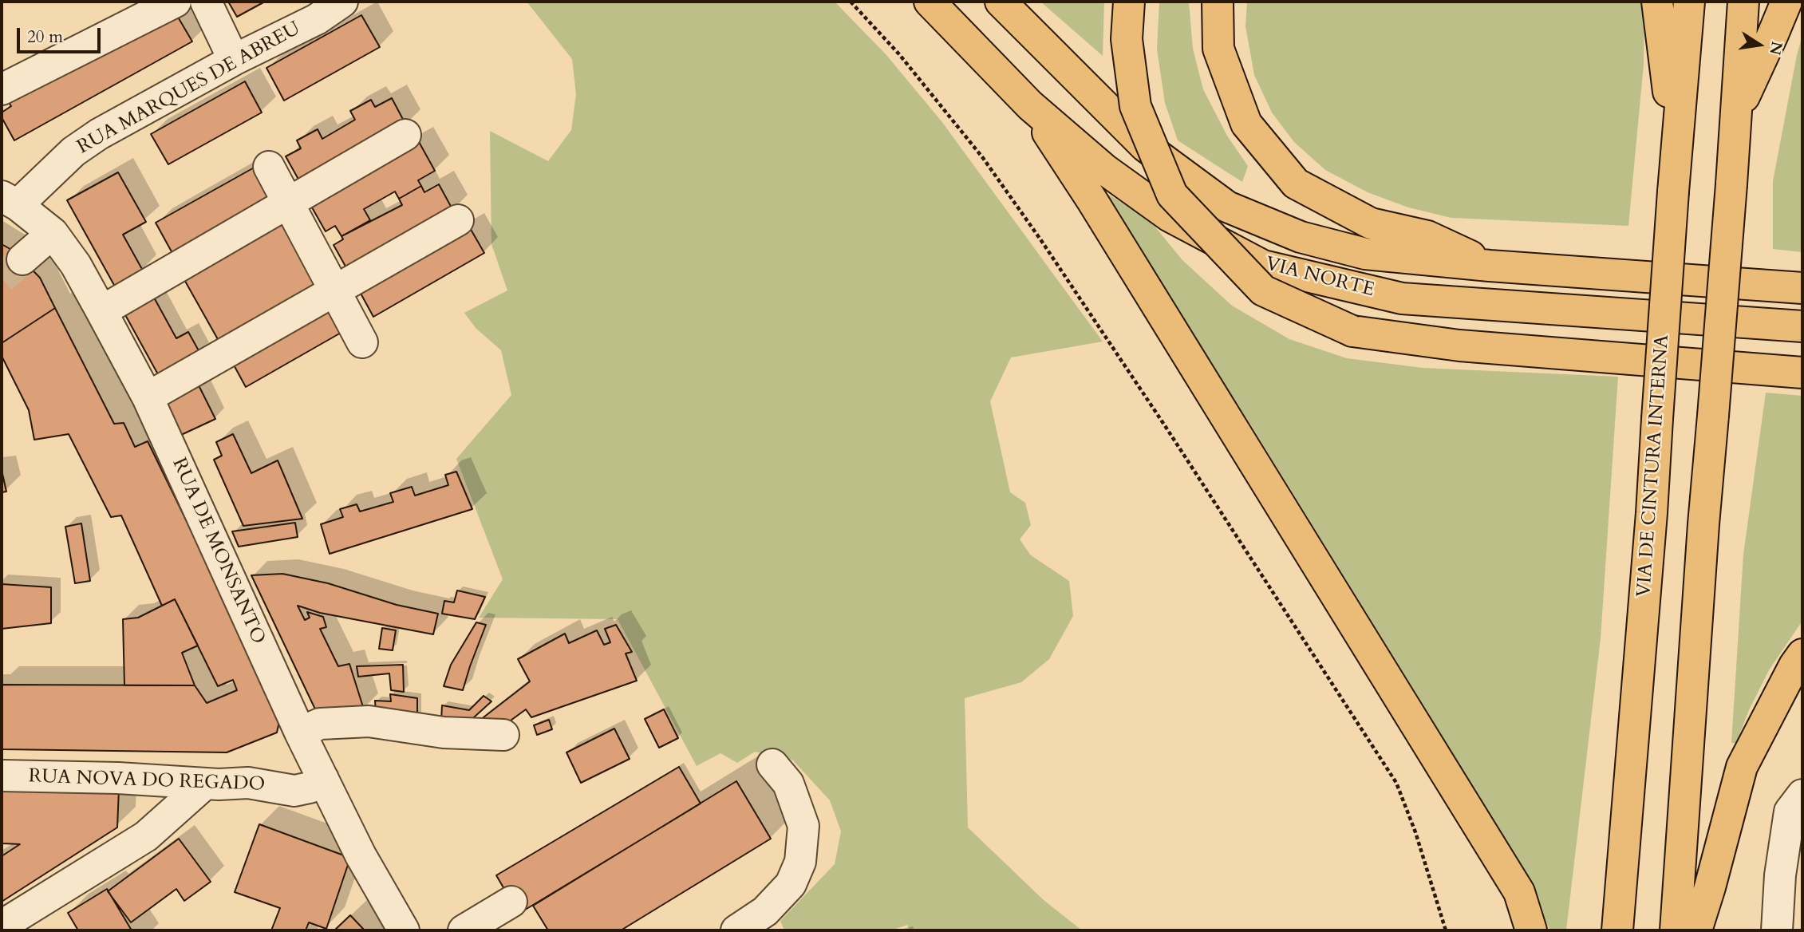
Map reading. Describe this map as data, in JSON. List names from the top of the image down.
{
  "streets": {
    "highway": ["VIA NORTE", "VIA DE CINTURA INTERNA"],
    "street": ["RUA MARQUES DE ABREU", "RUA DE MONSANTO", "RUA NOVA DO REGADO"]
  },
  "crossings": [
    ["RUA MARQUES DE ABREU", "RUA DE MONSANTO"],
    ["RUA DE MONSANTO", "RUA NOVA DO REGADO"]
  ],
  "scale_bar": "20 m",
  "north": "right"
}
